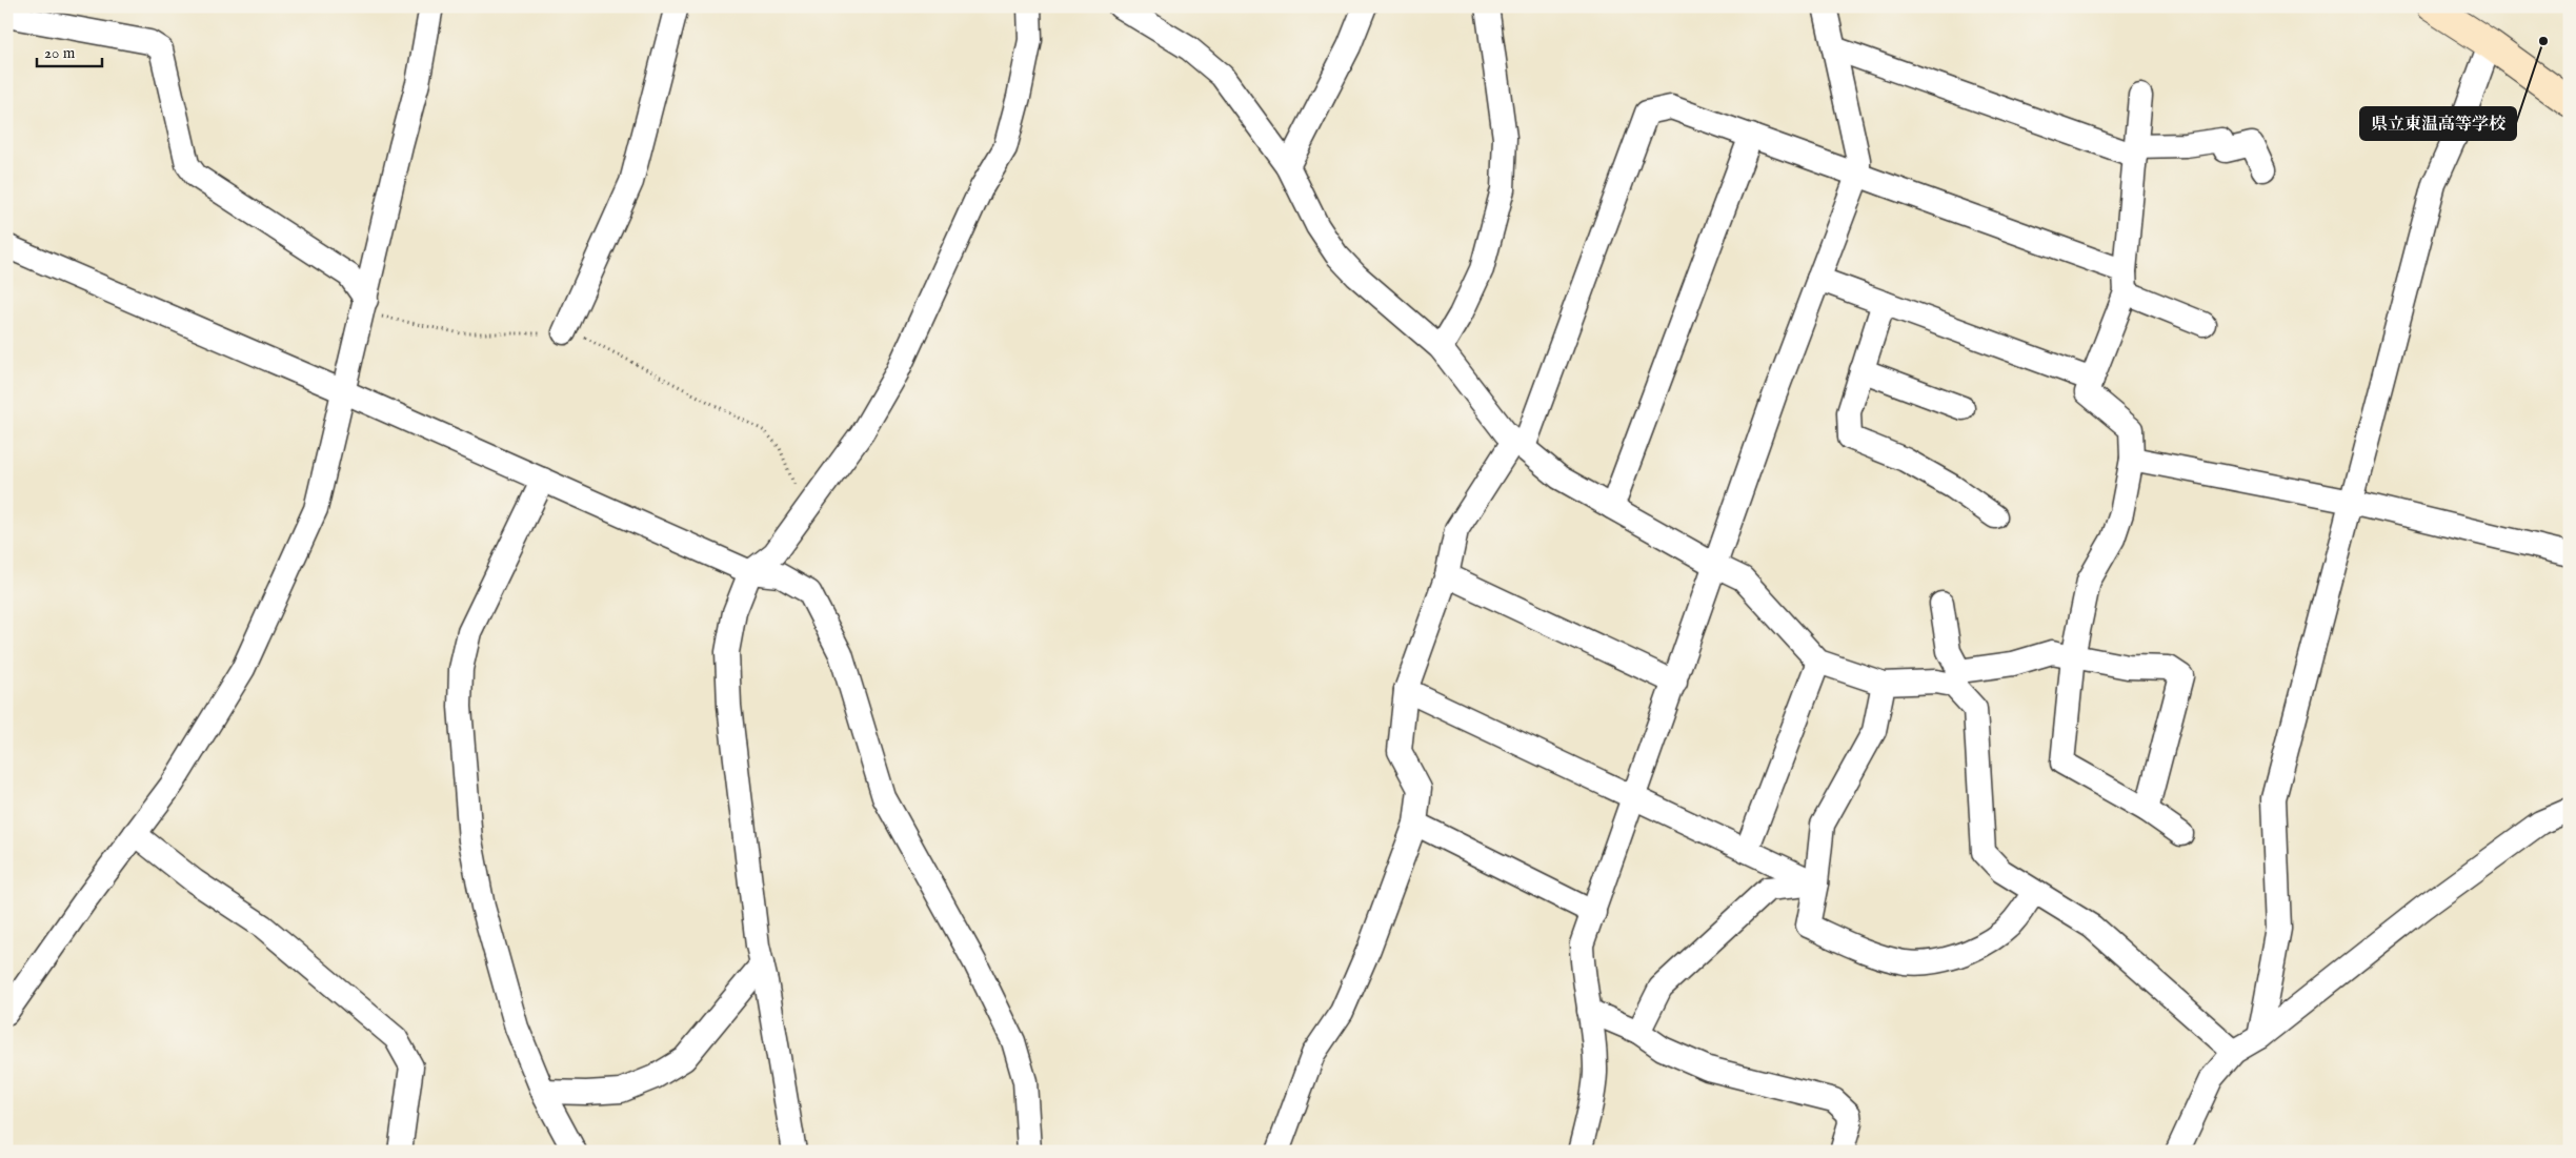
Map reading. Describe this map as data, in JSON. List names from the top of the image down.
{
  "places": ["県立東温高等学校"],
  "scale_bar": "20 m"
}
